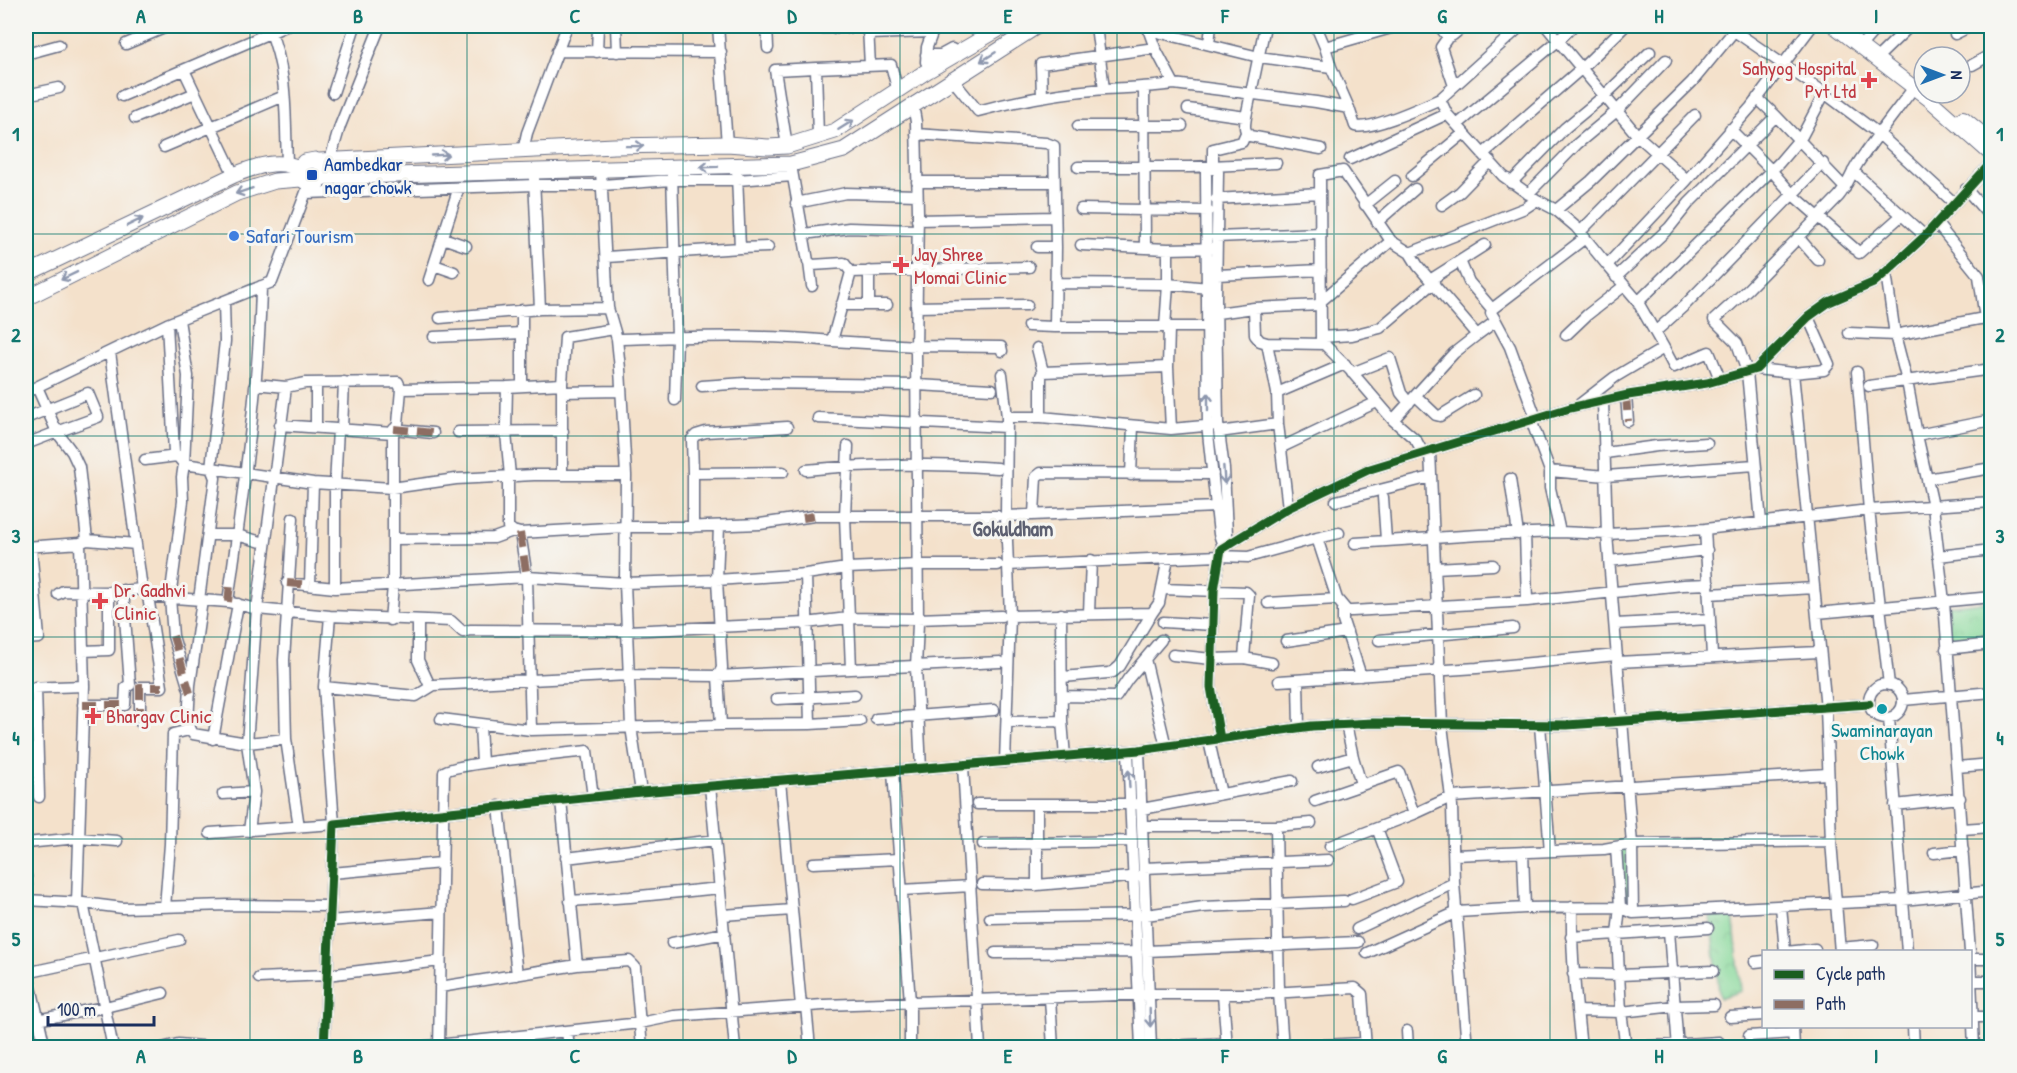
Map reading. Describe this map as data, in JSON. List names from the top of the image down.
{
  "districts": ["Gokuldham"],
  "places": {
    "health": [
      "Sahyog Hospital Pvt Ltd",
      "Jay Shree Momai Clinic",
      "Dr. Gadhvi Clinic",
      "Bhargav Clinic"
    ],
    "transit": ["Aambedkar nagar chowk"],
    "other": ["Safari Tourism", "Swaminarayan Chowk"]
  },
  "legend": ["Cycle path", "Path"],
  "scale_bar": "100 m",
  "north": "right",
  "grid": {
    "columns": [
      "A",
      "B",
      "C",
      "D",
      "E",
      "F",
      "G",
      "H",
      "I"
    ],
    "rows": [
      "1",
      "2",
      "3",
      "4",
      "5"
    ]
  }
}
